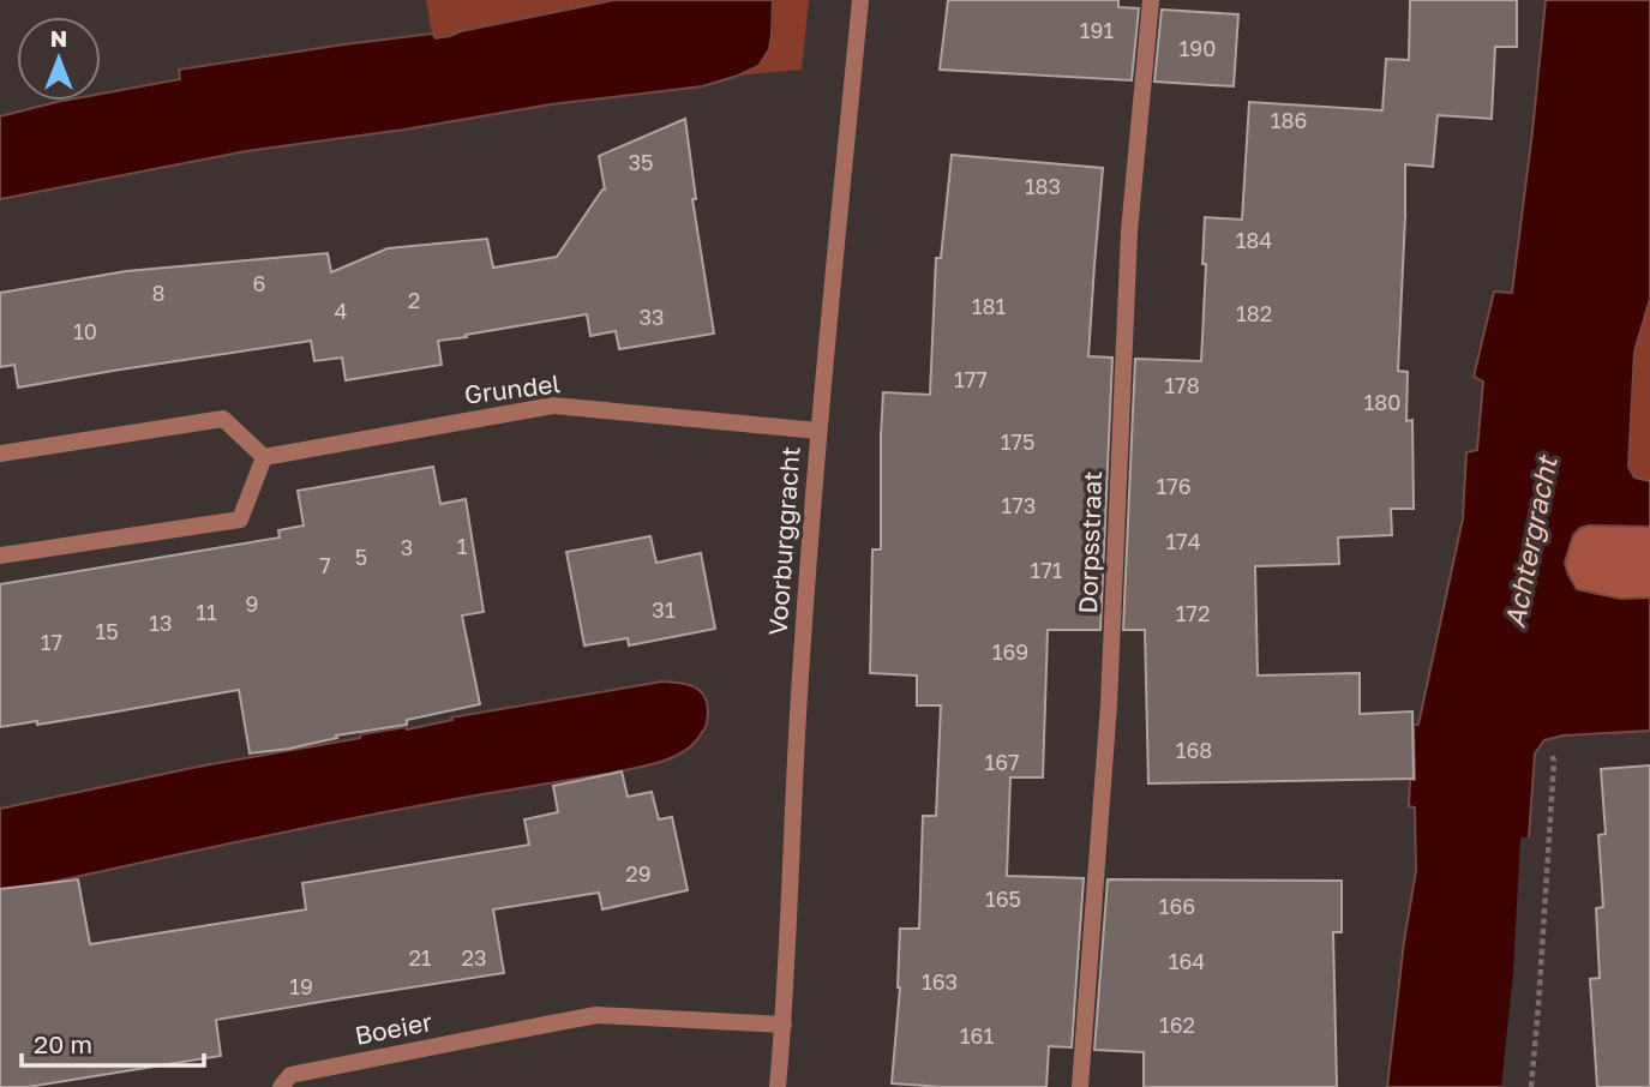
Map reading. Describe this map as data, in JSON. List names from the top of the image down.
{
  "streets": {
    "street": [
      "Grundel",
      "Voorburggracht",
      "Dorpsstraat",
      "Boeier"
    ]
  },
  "crossings": [
    ["Grundel", "Voorburggracht"],
    ["Voorburggracht", "Boeier"]
  ],
  "water": ["Achtergracht"],
  "house_numbers": [
    "191",
    "190",
    "186",
    "35",
    "183",
    "184",
    "6",
    "8",
    "2",
    "181",
    "4",
    "182",
    "33",
    "10",
    "177",
    "178",
    "180",
    "175",
    "176",
    "173",
    "174",
    "1",
    "3",
    "5",
    "7",
    "171",
    "9",
    "31",
    "11",
    "172",
    "13",
    "15",
    "17",
    "169",
    "168",
    "167",
    "29",
    "165",
    "166",
    "21",
    "23",
    "164",
    "163",
    "19",
    "162",
    "161"
  ],
  "scale_bar": "20 m",
  "north": "top"
}
